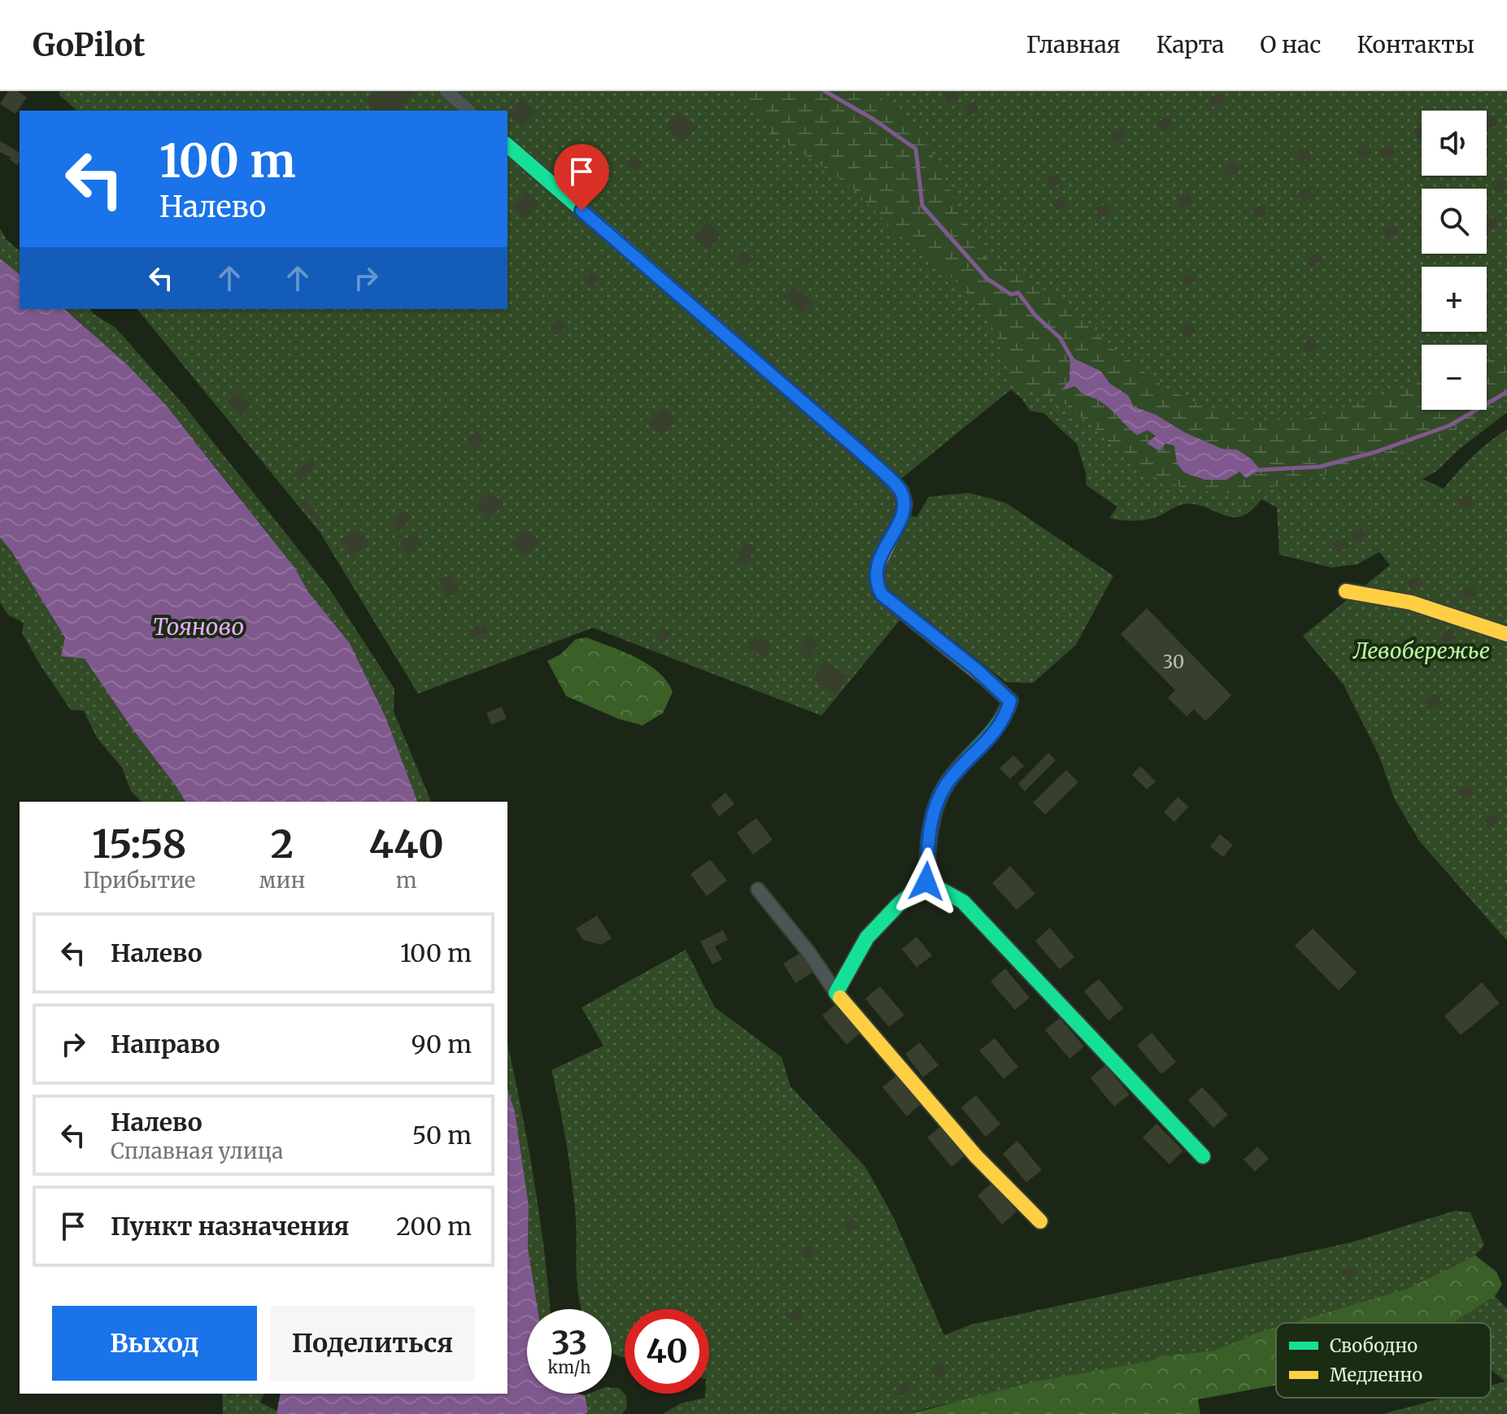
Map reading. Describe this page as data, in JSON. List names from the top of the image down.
{
  "water": ["Тояново"],
  "parks": ["Левобережье"],
  "house_numbers": ["30"],
  "legend": ["Свободно", "Медленно"],
  "page": {
    "header": "GoPilot",
    "nav": [
      "Главная",
      "Карта",
      "О нас",
      "Контакты"
    ],
    "map_buttons": ["+", "−"],
    "turn": ["100 m", "Налево"],
    "eta": [
      "15:58",
      "Прибытие",
      "2",
      "мин",
      "440",
      "m"
    ],
    "list": [
      {
        "name": "Налево",
        "value": "100 m"
      },
      {
        "name": "Направо",
        "value": "90 m"
      },
      {
        "name": "Налево",
        "note": "Сплавная улица",
        "value": "50 m"
      },
      {
        "name": "Пункт назначения",
        "value": "200 m"
      }
    ],
    "buttons": ["Выход", "Поделиться"],
    "speed": "33 km/h",
    "limit": "40"
  }
}
